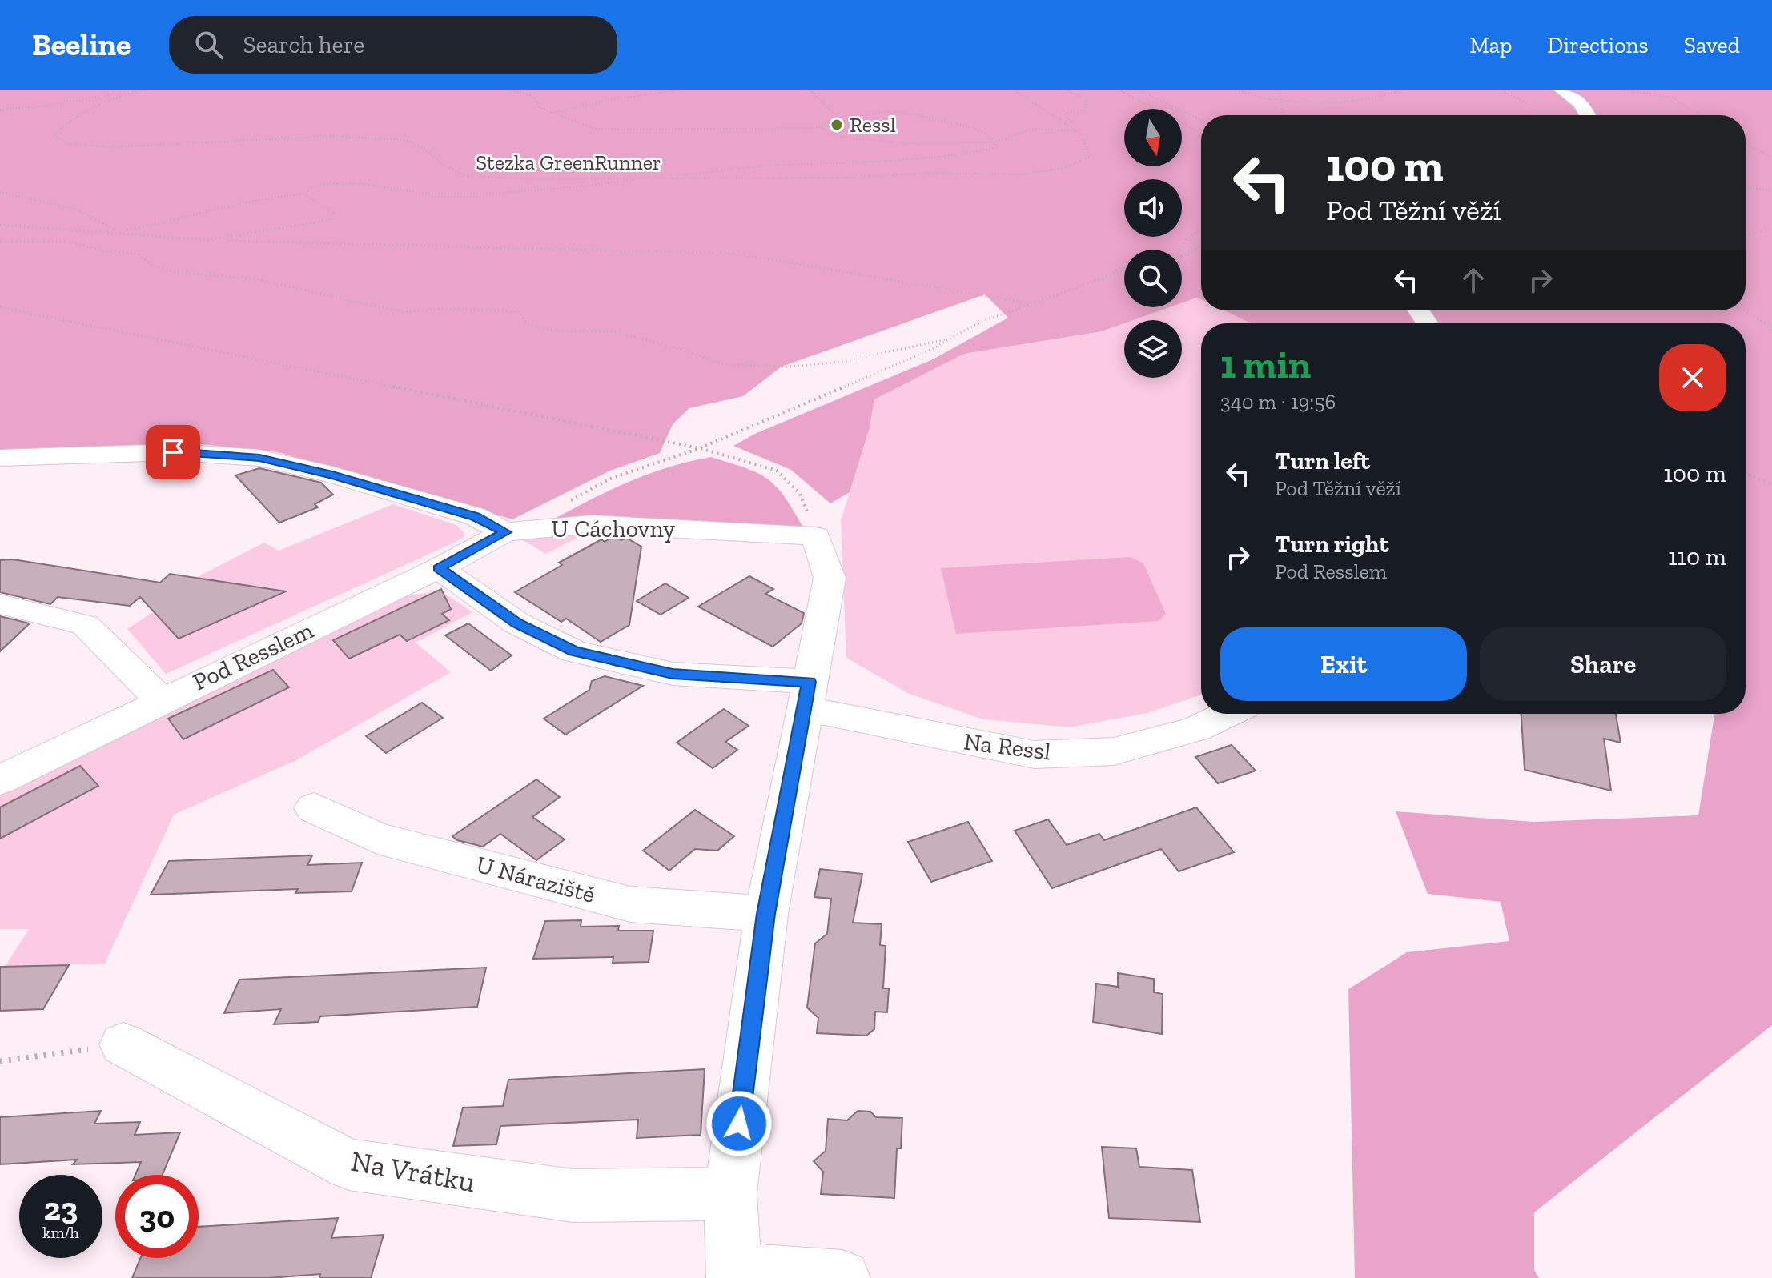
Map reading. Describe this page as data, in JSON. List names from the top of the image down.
{
  "streets": {
    "street": [
      "U Cáchovny",
      "Pod Resslem",
      "Na Ressl",
      "U Náraziště",
      "Na Vrátku"
    ],
    "path": ["Stezka GreenRunner"]
  },
  "crossings": [
    ["U Cáchovny", "Pod Resslem"],
    ["Pod Resslem", "Na Ressl"]
  ],
  "places": ["Ressl"],
  "north": "bottom",
  "page": {
    "header": "Beeline",
    "search": "Search here",
    "nav": ["Map", "Directions", "Saved"],
    "turn": ["100 m", "Pod Těžní věží"],
    "heading": ["1 min", "340 m · 19:56"],
    "list": [
      {
        "name": "Turn left",
        "note": "Pod Těžní věží",
        "value": "100 m"
      },
      {
        "name": "Turn right",
        "note": "Pod Resslem",
        "value": "110 m"
      }
    ],
    "buttons": ["Exit", "Share"],
    "speed": "23 km/h",
    "limit": "30"
  }
}
